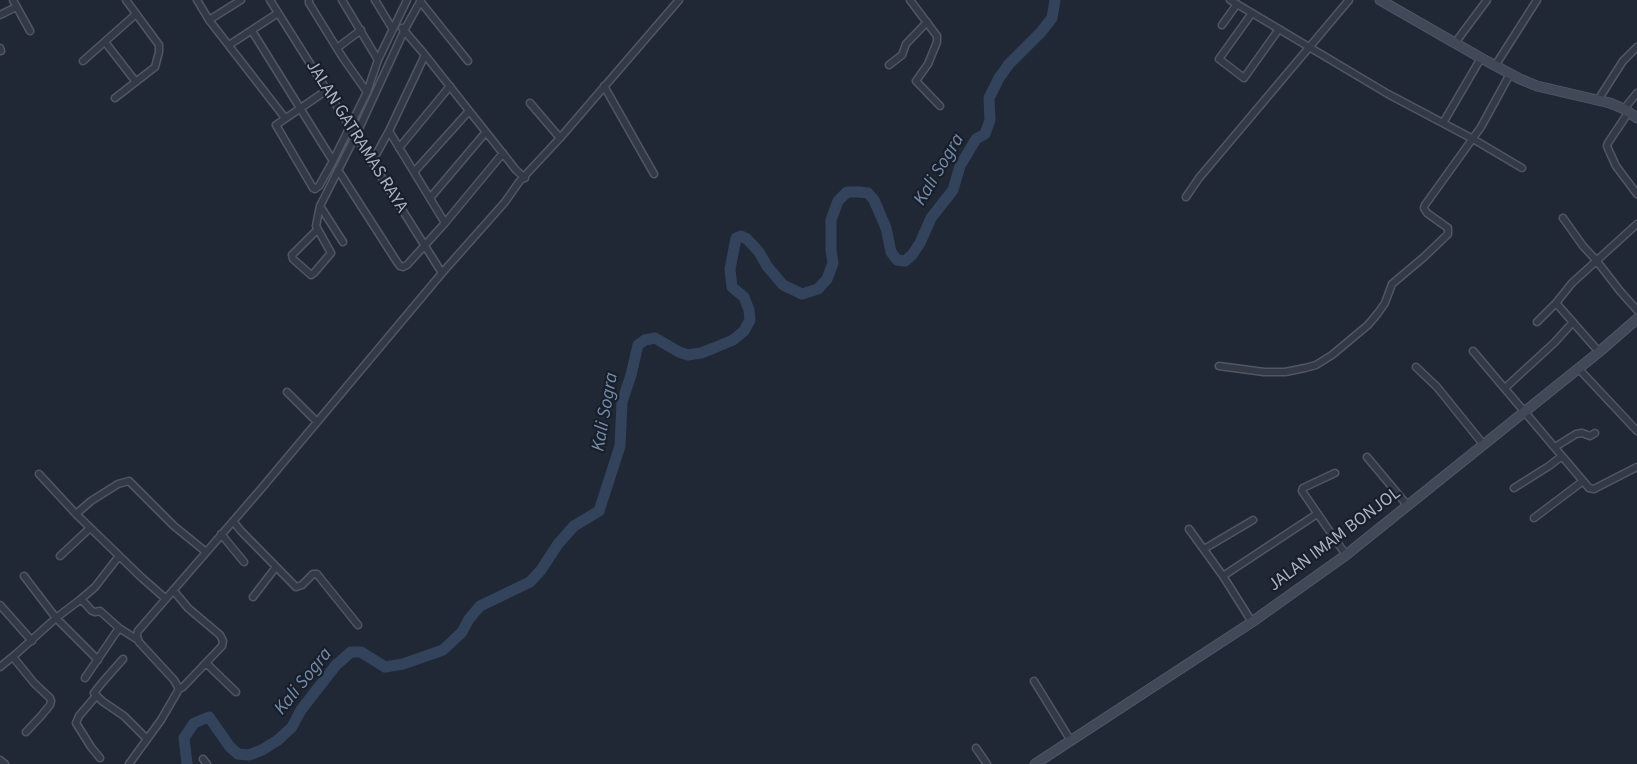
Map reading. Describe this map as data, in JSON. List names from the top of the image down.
{
  "streets": {
    "main road": ["JALAN IMAM BONJOL"],
    "street": ["JALAN GATRAMAS RAYA"]
  },
  "water": ["Kali Sogra"]
}
